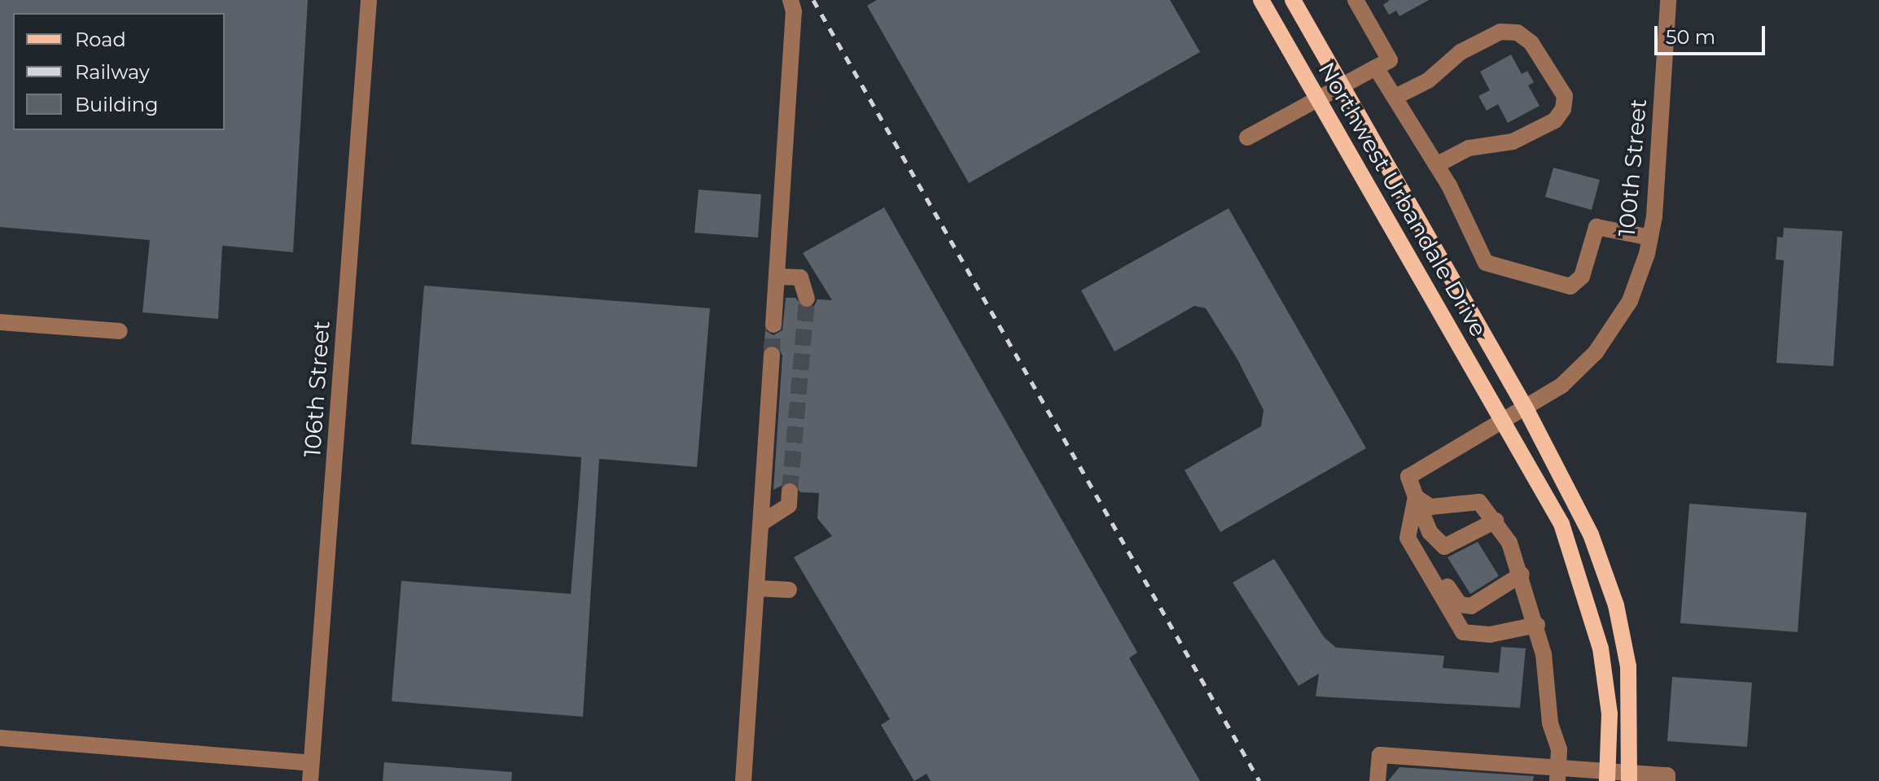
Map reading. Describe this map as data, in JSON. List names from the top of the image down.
{
  "streets": {
    "main road": ["Northwest Urbandale Drive"],
    "street": ["100th Street", "106th Street"]
  },
  "crossings": [
    ["100th Street", "Northwest Urbandale Drive"]
  ],
  "legend": ["Road", "Railway", "Building"],
  "scale_bar": "50 m"
}
